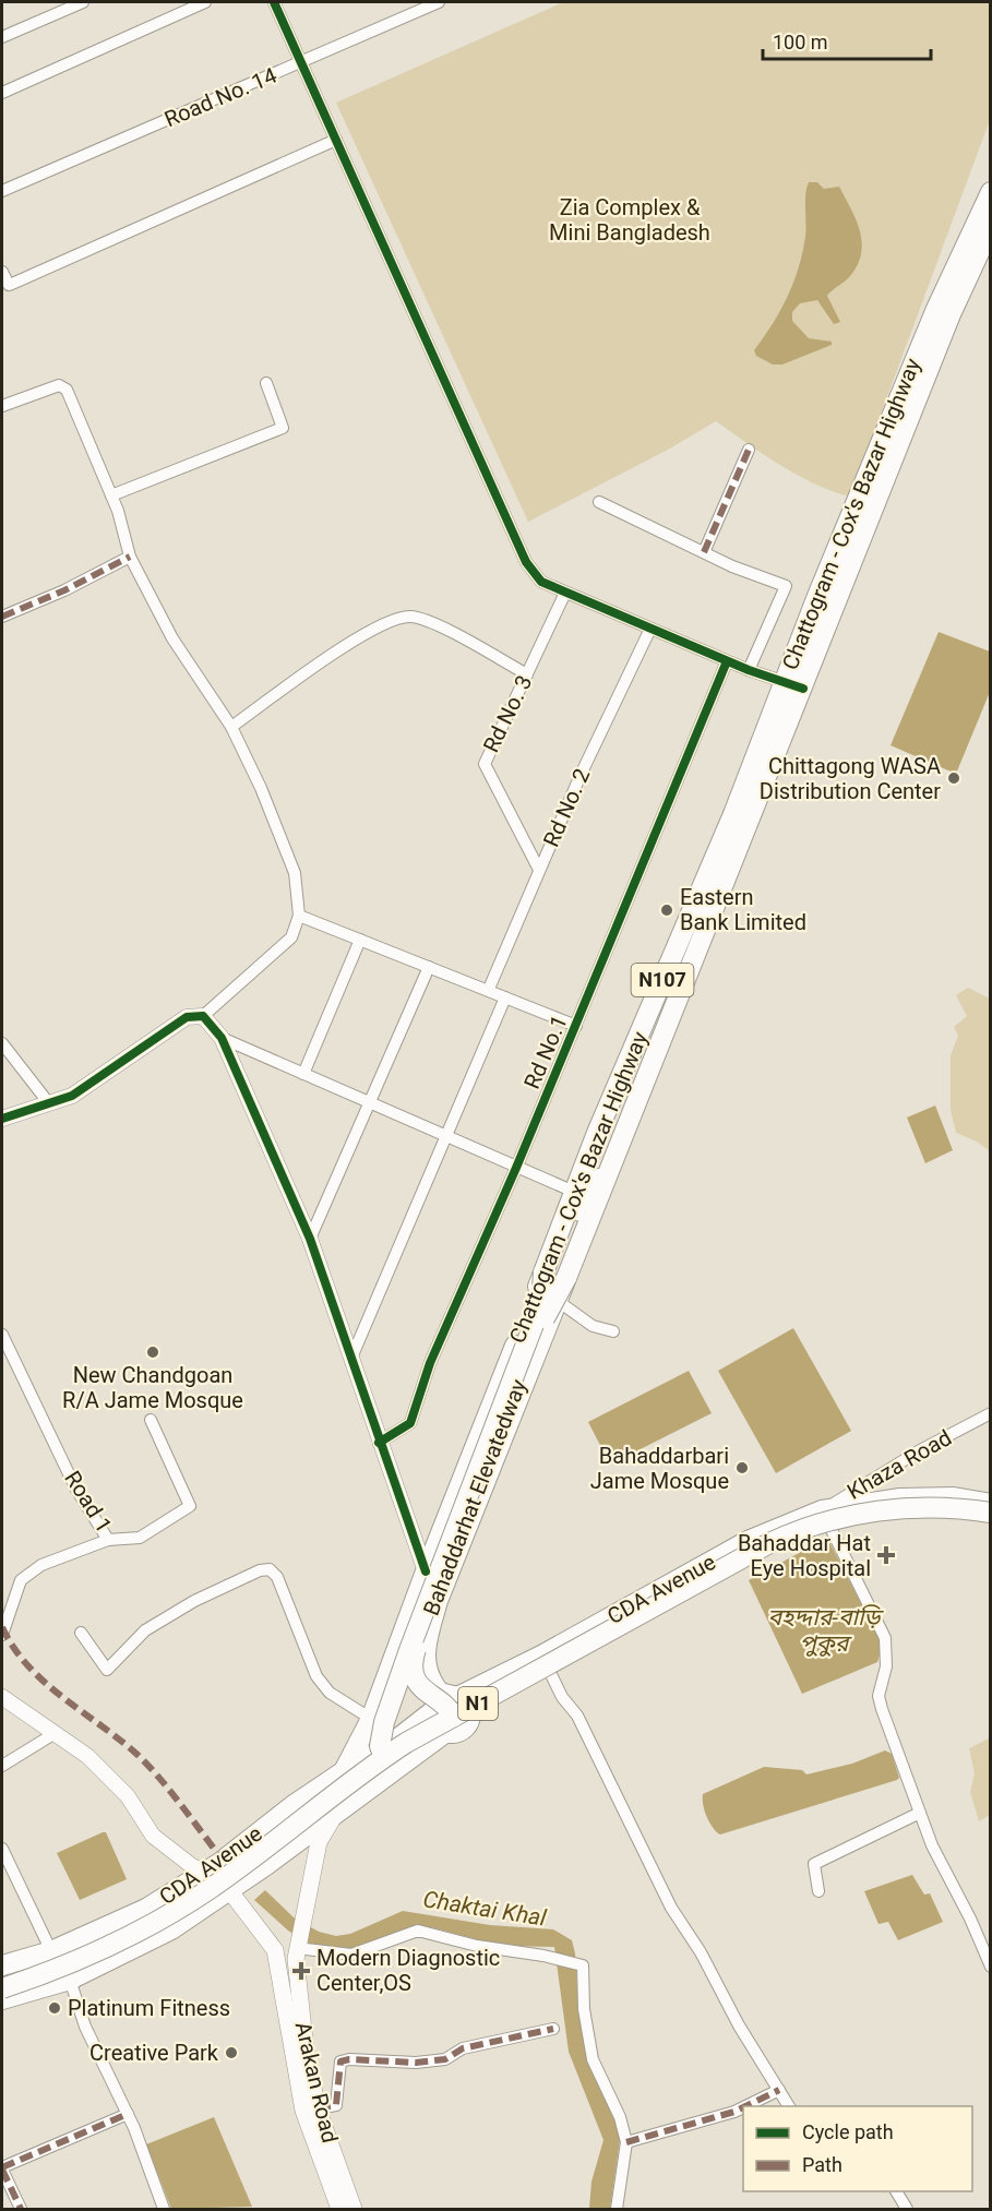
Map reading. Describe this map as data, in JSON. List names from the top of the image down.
{
  "streets": {
    "main road": [
      "Chattogram - Cox's Bazar Highway",
      "N107",
      "Bahaddarhat Elevatedway",
      "CDA Avenue",
      "N1",
      "Arakan Road"
    ],
    "street": [
      "Road No. 14",
      "Rd No. 3",
      "Rd No. 2",
      "Rd No.1",
      "Khaza Road",
      "Road 1"
    ]
  },
  "crossings": [
    ["Chattogram - Cox's Bazar Highway", "N107"],
    ["Chattogram - Cox's Bazar Highway", "Bahaddarhat Elevatedway"],
    ["Chattogram - Cox's Bazar Highway", "CDA Avenue"],
    ["Rd No. 3", "Rd No. 2"],
    ["N107", "Bahaddarhat Elevatedway"],
    ["N107", "CDA Avenue"],
    ["N107", "N1"],
    ["Khaza Road", "CDA Avenue"],
    ["Bahaddarhat Elevatedway", "CDA Avenue"],
    ["Bahaddarhat Elevatedway", "N1"],
    ["CDA Avenue", "N1"],
    ["CDA Avenue", "Arakan Road"]
  ],
  "water": ["বহদ্দার-বাড়ি পুকুর", "Chaktai Khal"],
  "parks": ["Zia Complex & Mini Bangladesh"],
  "places": {
    "other": [
      "Chittagong WASA Distribution Center",
      "Eastern Bank Limited",
      "New Chandgoan R/A Jame Mosque",
      "Bahaddarbari Jame Mosque",
      "Platinum Fitness",
      "Creative Park"
    ],
    "health": ["Bahaddar Hat Eye Hospital", "Modern Diagnostic Center,OS"]
  },
  "legend": ["Cycle path", "Path"],
  "scale_bar": "100 m"
}
